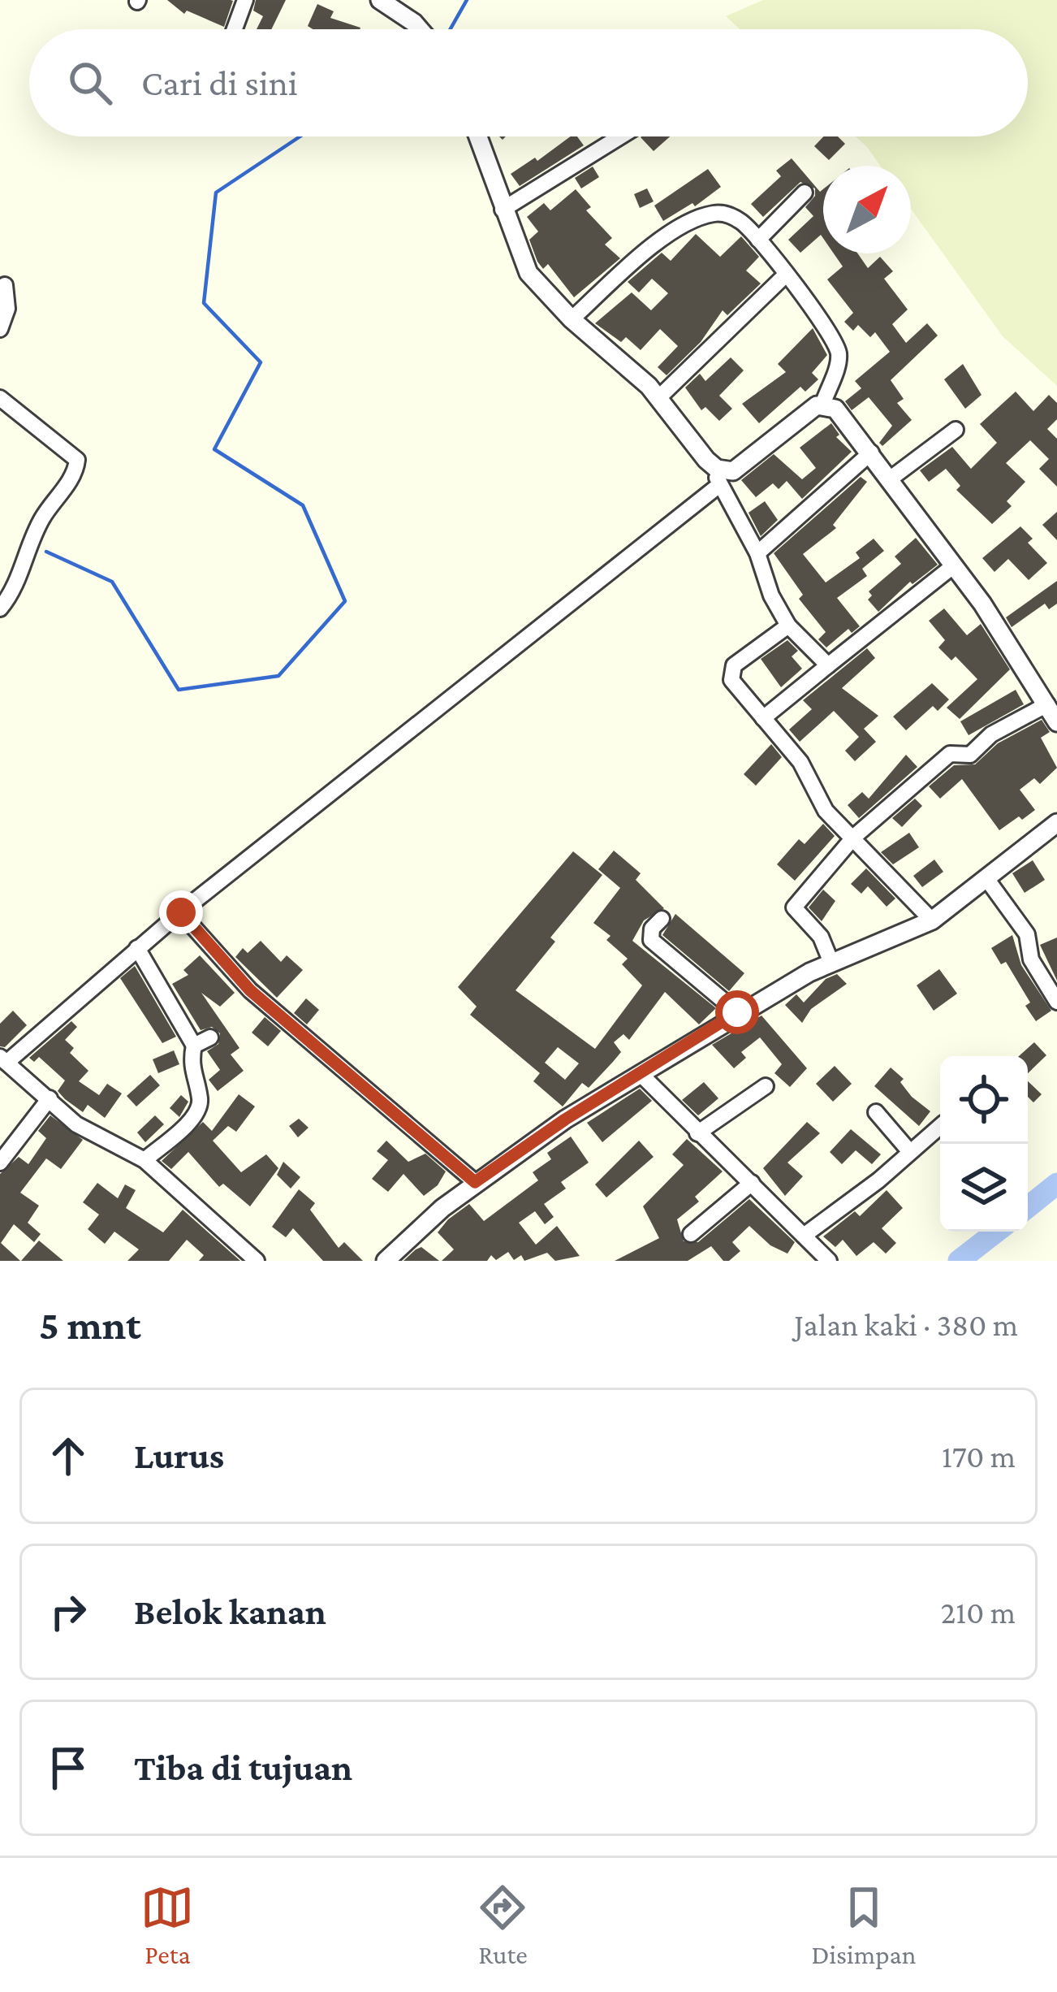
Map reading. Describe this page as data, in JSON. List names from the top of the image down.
{
  "north": "top right",
  "page": {
    "search": "Cari di sini",
    "heading": ["5 mnt", "Jalan kaki · 380 m"],
    "list": [
      ["Lurus", "170 m"],
      ["Belok kanan", "210 m"],
      "Tiba di tujuan"
    ],
    "nav": ["Peta", "Rute", "Disimpan"]
  }
}
